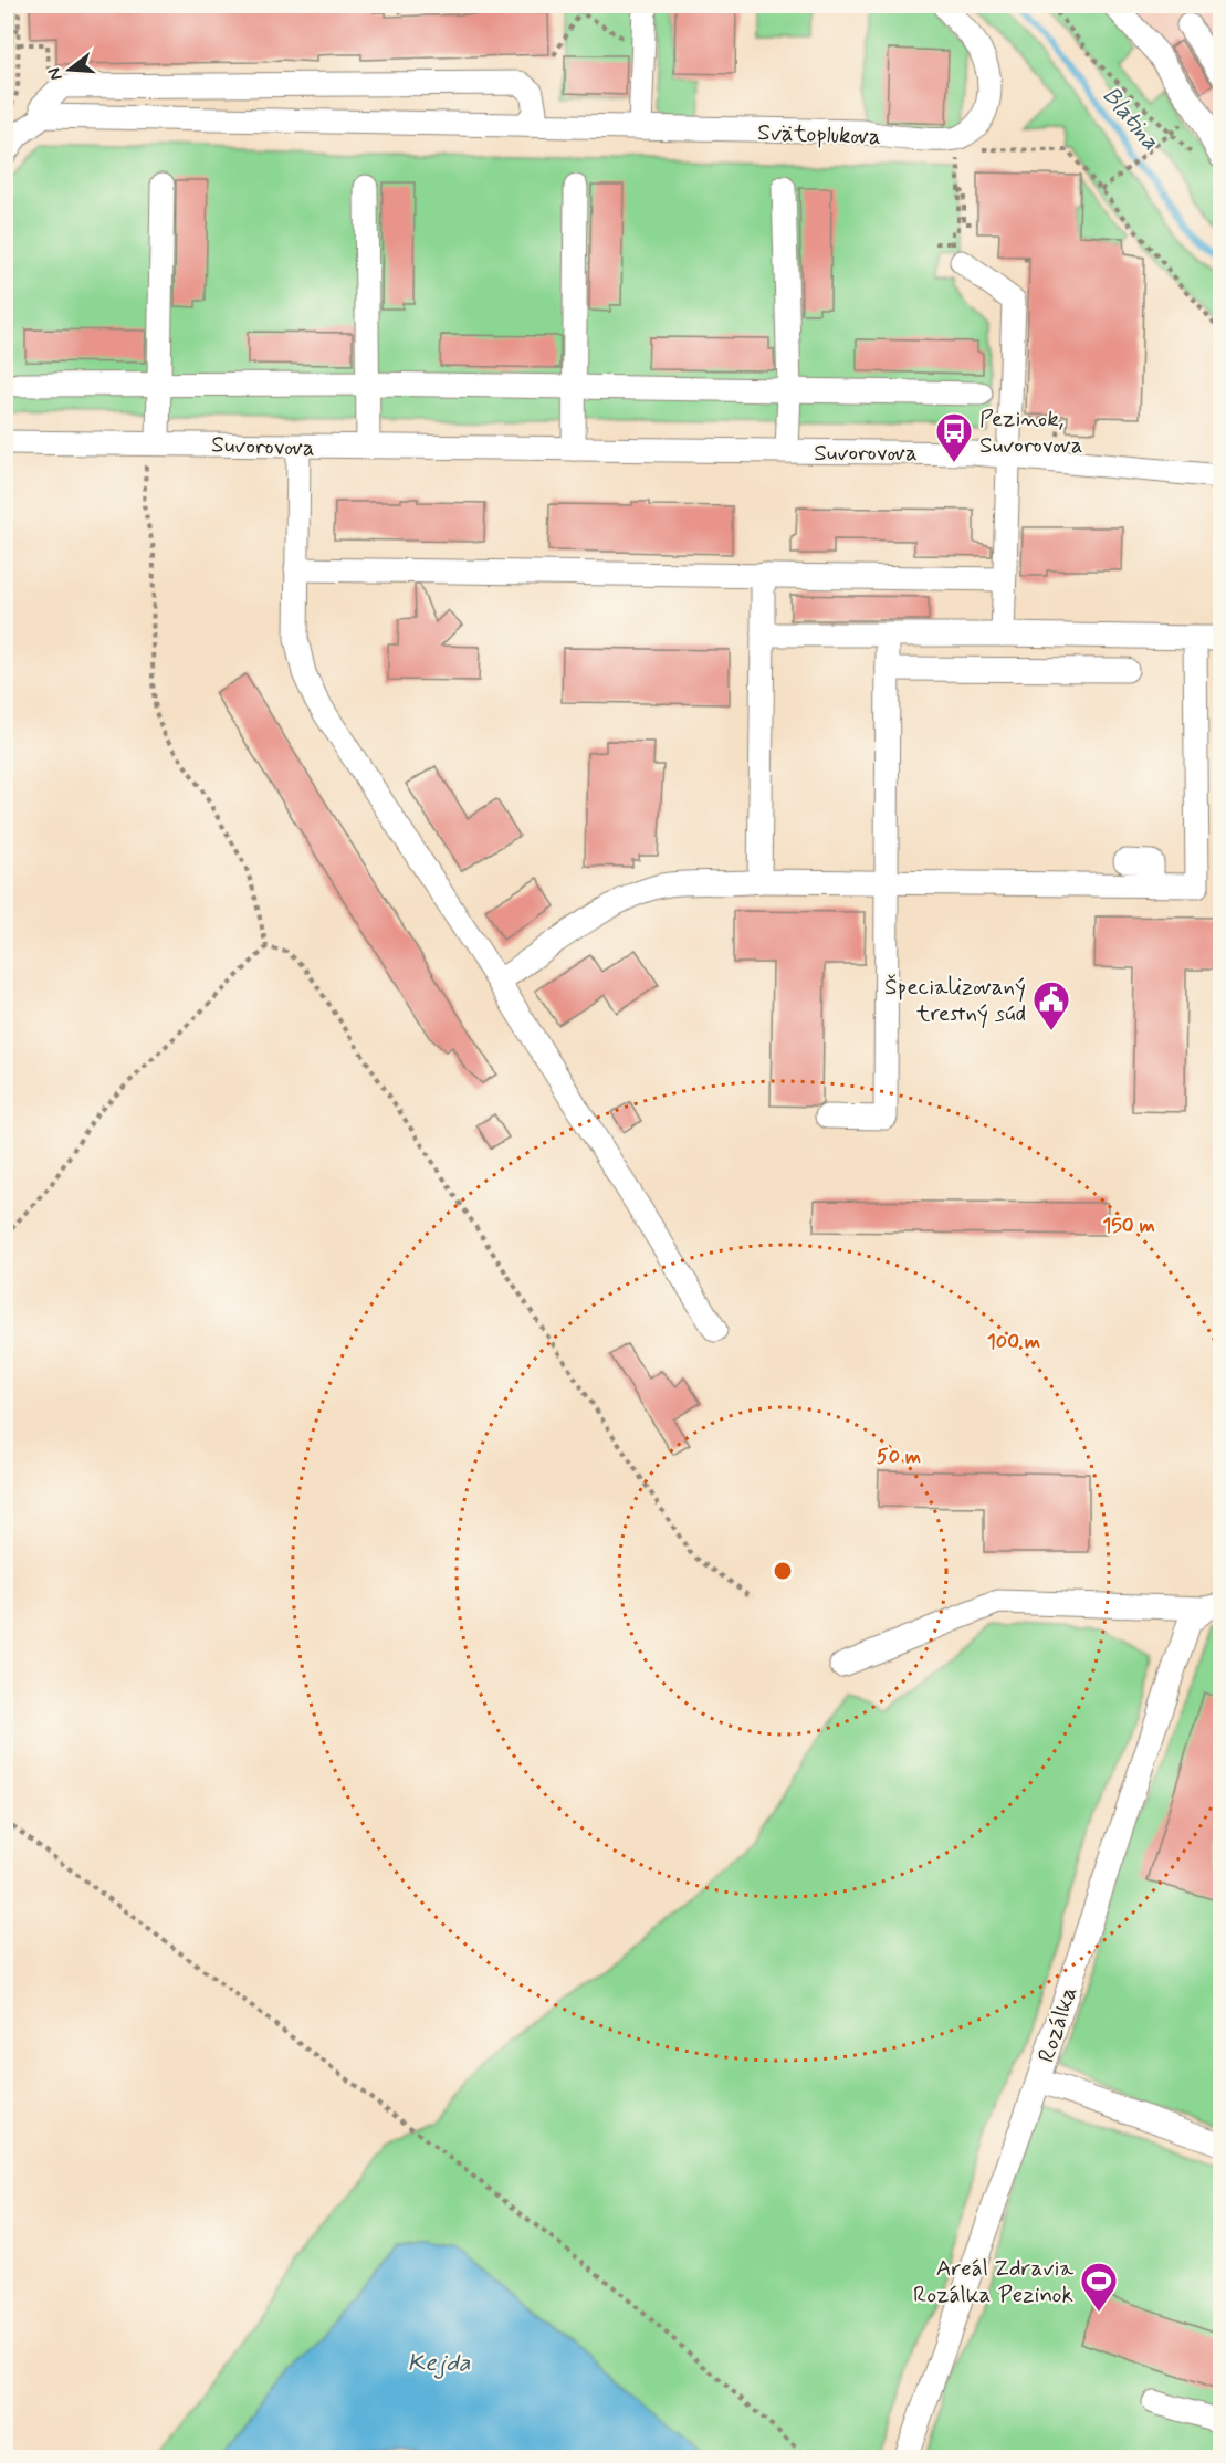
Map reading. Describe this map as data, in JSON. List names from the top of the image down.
{
  "streets": {
    "street": ["Svätoplukova", "Suvorovova", "Rozálka"]
  },
  "water": ["Blatina", "Kejda"],
  "places": {
    "bus stop": ["Pezinok, Suvorovova"],
    "public building": ["Špecializovaný trestný súd"],
    "sports": ["Areál Zdravia Rozálka Pezinok"]
  },
  "north": "left",
  "rings": ["150 m", "100 m", "50 m"]
}
